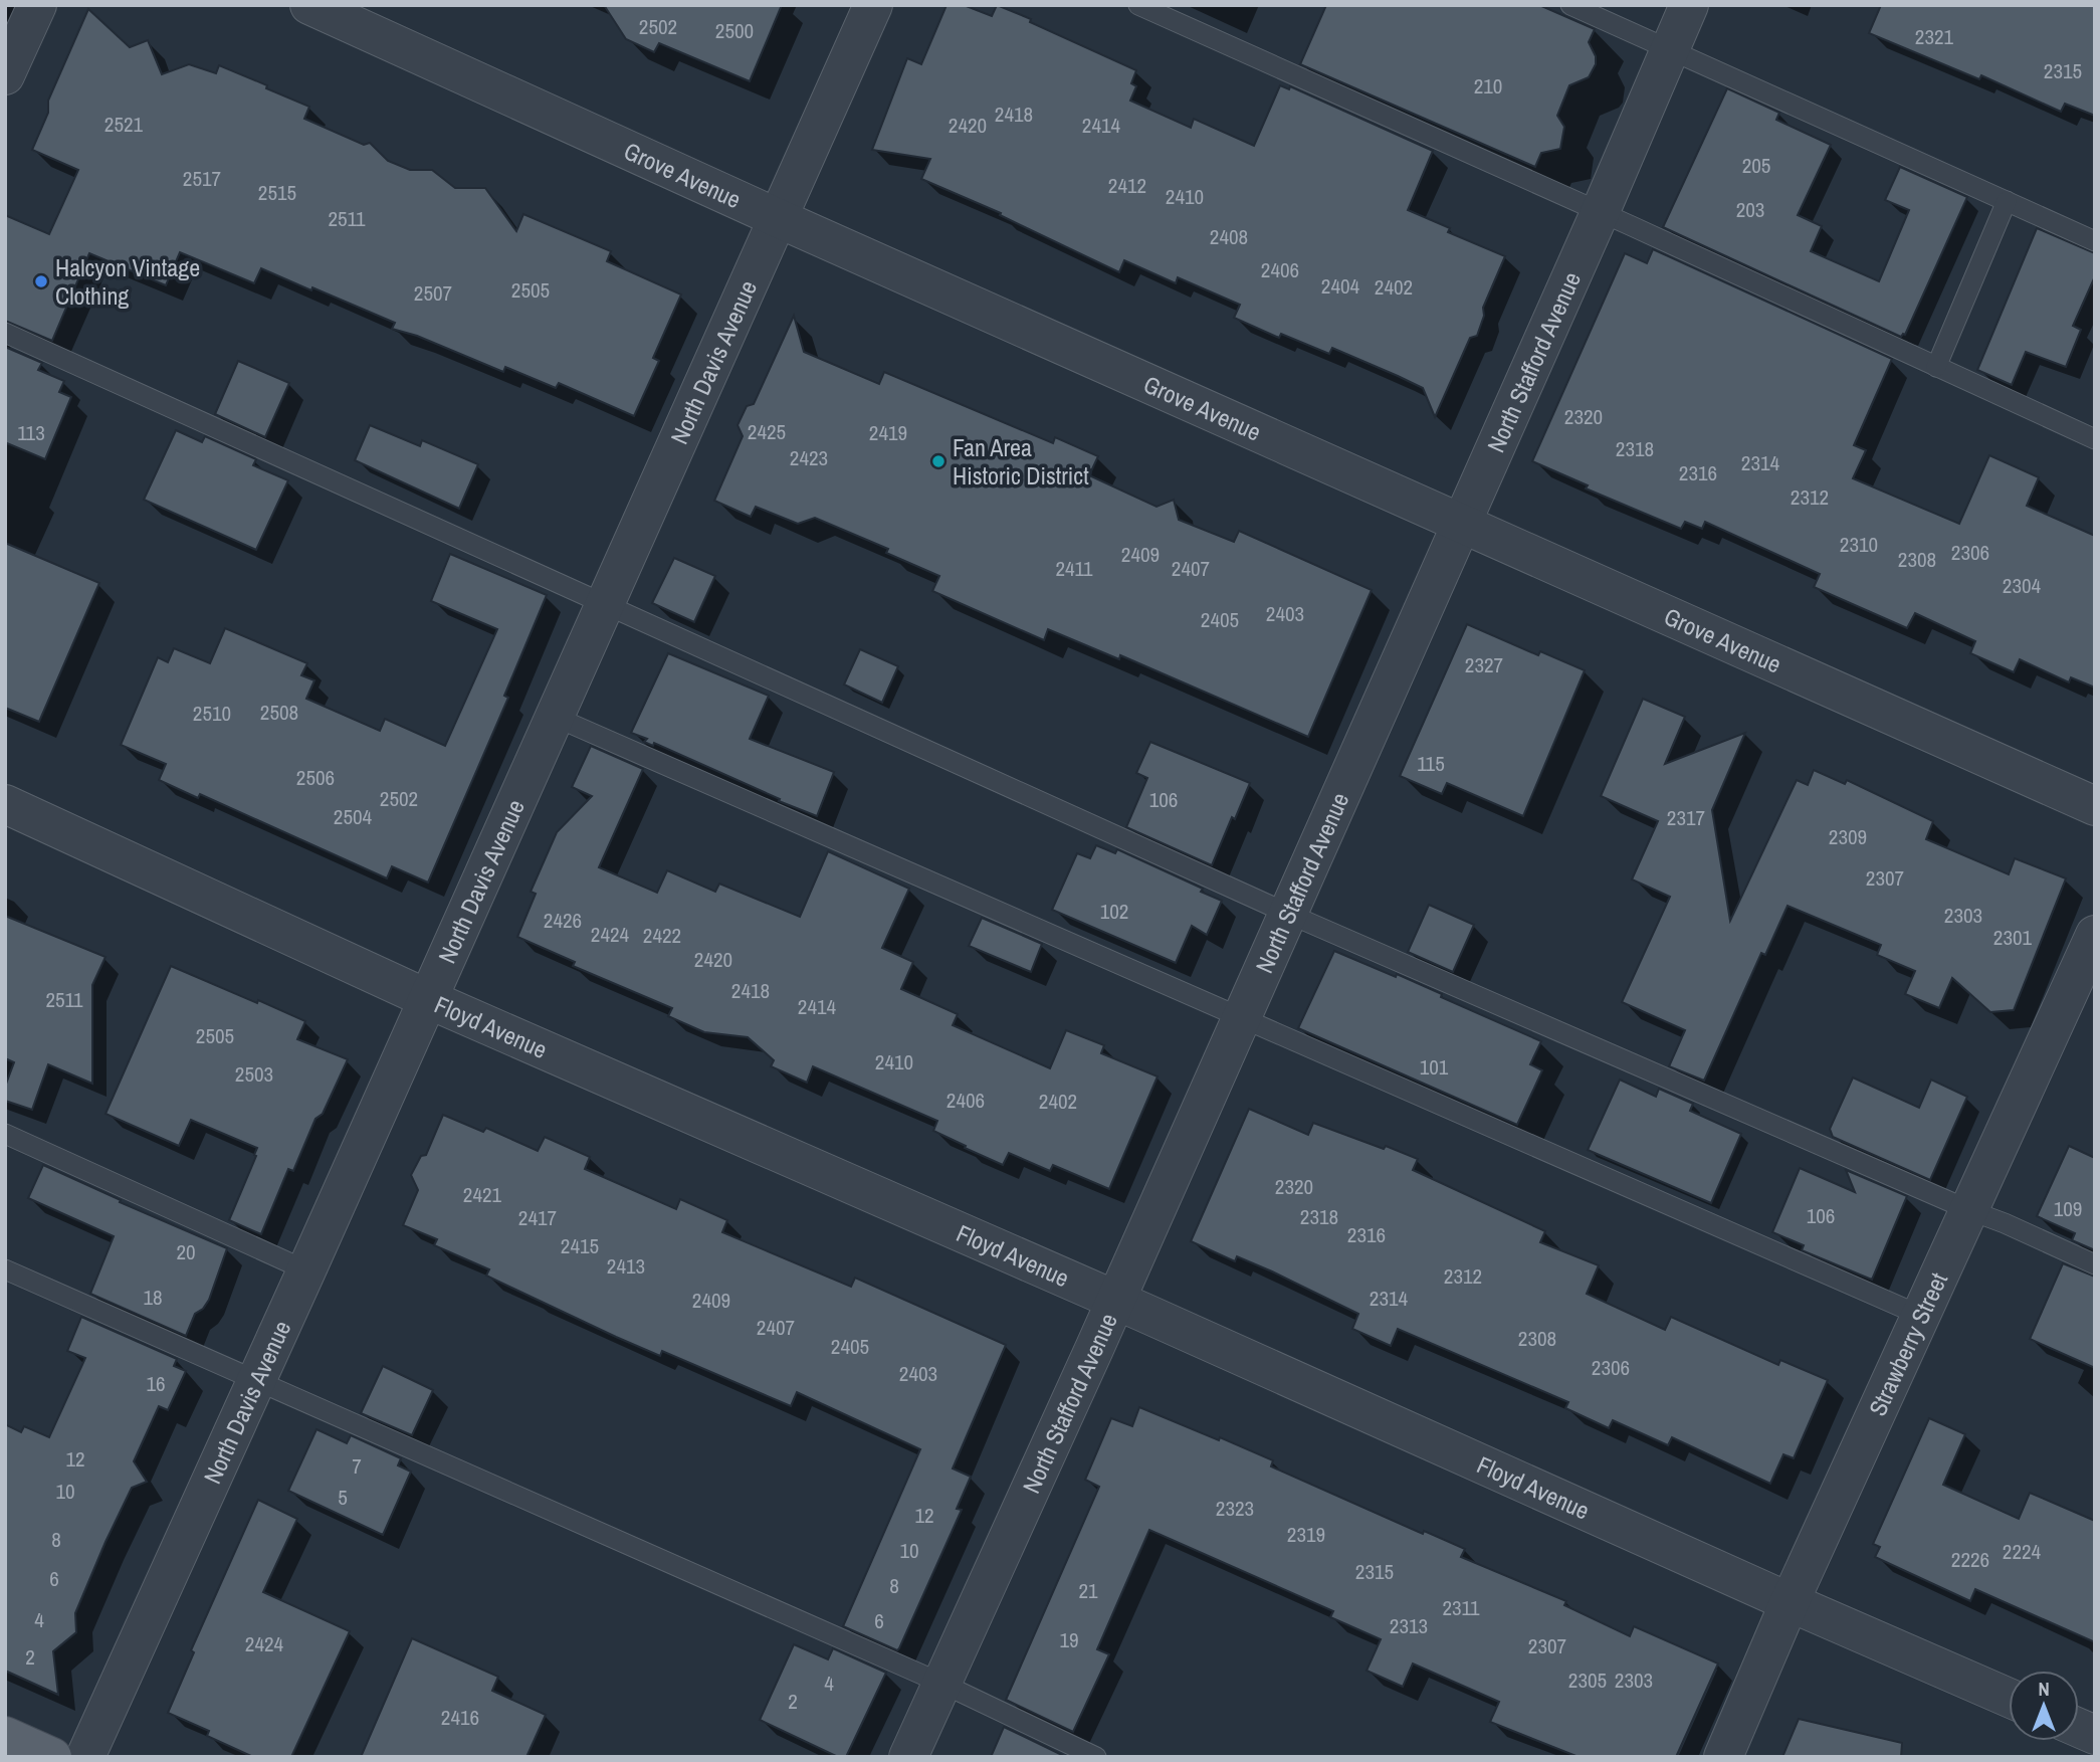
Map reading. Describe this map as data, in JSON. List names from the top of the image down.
{
  "streets": {
    "street": [
      "Grove Avenue",
      "North Davis Avenue",
      "North Stafford Avenue",
      "Floyd Avenue",
      "Strawberry Street"
    ]
  },
  "crossings": [
    ["Grove Avenue", "North Davis Avenue"],
    ["Grove Avenue", "North Stafford Avenue"],
    ["North Davis Avenue", "Floyd Avenue"],
    ["North Stafford Avenue", "Floyd Avenue"],
    ["Floyd Avenue", "Strawberry Street"]
  ],
  "places": ["Halcyon Vintage Clothing", "Fan Area Historic District"],
  "house_numbers": [
    "2502",
    "2500",
    "2321",
    "2315",
    "210",
    "2418",
    "2521",
    "2420",
    "2414",
    "205",
    "2517",
    "2412",
    "2515",
    "2410",
    "203",
    "2511",
    "2408",
    "2406",
    "2404",
    "2402",
    "2505",
    "2507",
    "2320",
    "2425",
    "113",
    "2419",
    "2318",
    "2423",
    "2314",
    "2316",
    "2312",
    "2310",
    "2306",
    "2409",
    "2308",
    "2411",
    "2407",
    "2304",
    "2403",
    "2405",
    "2327",
    "2508",
    "2510",
    "115",
    "2506",
    "2502",
    "106",
    "2504",
    "2317",
    "2309",
    "2307",
    "102",
    "2303",
    "2426",
    "2424",
    "2422",
    "2301",
    "2420",
    "2418",
    "2511",
    "2414",
    "2505",
    "2410",
    "101",
    "2503",
    "2406",
    "2402",
    "2320",
    "2421",
    "109",
    "106",
    "2318",
    "2417",
    "2316",
    "2415",
    "20",
    "2413",
    "2312",
    "18",
    "2314",
    "2409",
    "2407",
    "2308",
    "2405",
    "2306",
    "2403",
    "16",
    "12",
    "7",
    "10",
    "5",
    "2323",
    "12",
    "2319",
    "8",
    "10",
    "2224",
    "2226",
    "2315",
    "6",
    "8",
    "21",
    "2311",
    "4",
    "6",
    "2313",
    "19",
    "2424",
    "2307",
    "2",
    "2305",
    "2303",
    "4",
    "2",
    "2416"
  ],
  "north": "top"
}
